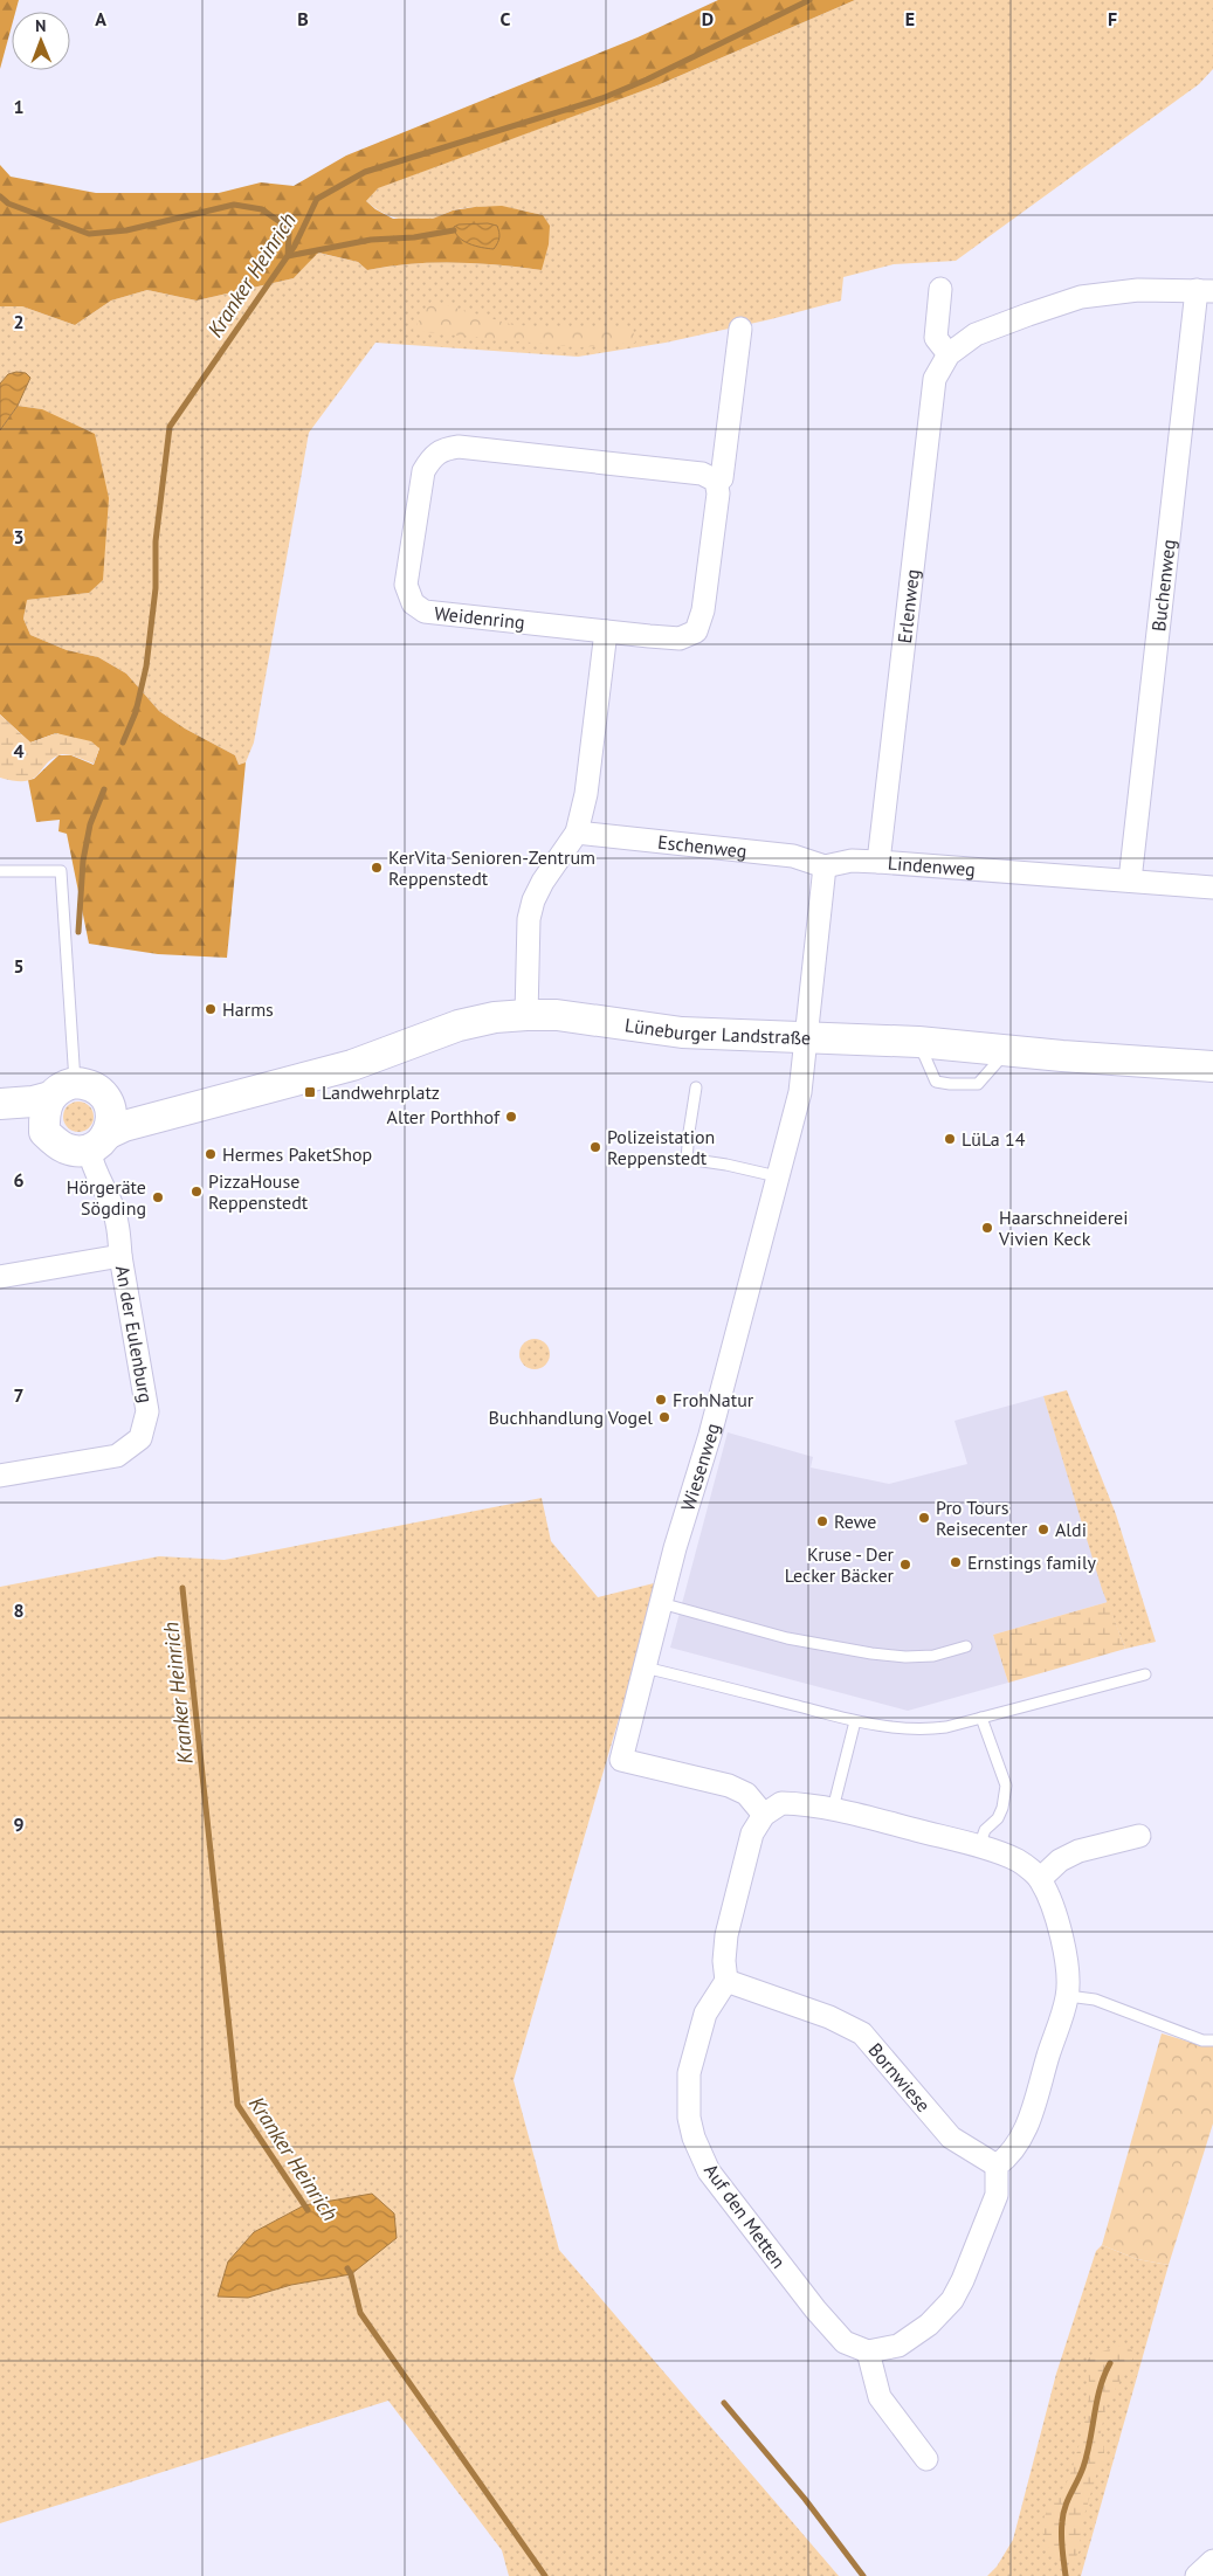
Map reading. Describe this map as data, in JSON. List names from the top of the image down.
{
  "streets": {
    "main road": ["Lüneburger Landstraße"],
    "street": [
      "Buchenweg",
      "Erlenweg",
      "Weidenring",
      "Eschenweg",
      "Lindenweg",
      "An der Eulenburg",
      "Wiesenweg",
      "Bornwiese",
      "Auf den Metten"
    ]
  },
  "crossings": [
    ["Buchenweg", "Erlenweg"],
    ["Buchenweg", "Lindenweg"],
    ["Erlenweg", "Lindenweg"],
    ["Eschenweg", "Lindenweg"],
    ["Lüneburger Landstraße", "An der Eulenburg"],
    ["Lüneburger Landstraße", "Wiesenweg"],
    ["Bornwiese", "Auf den Metten"]
  ],
  "water": ["Kranker Heinrich"],
  "places": {
    "other": [
      "KerVita Senioren-Zentrum Reppenstedt",
      "Harms",
      "Alter Porthhof",
      "LüLa 14",
      "Polizeistation Reppenstedt",
      "Hermes PaketShop",
      "PizzaHouse Reppenstedt",
      "Hörgeräte Sögding",
      "Haarschneiderei Vivien Keck",
      "FrohNatur",
      "Buchhandlung Vogel",
      "Pro Tours Reisecenter",
      "Rewe",
      "Aldi",
      "Ernstings family",
      "Kruse - Der Lecker Bäcker"
    ],
    "transit": ["Landwehrplatz"]
  },
  "north": "top",
  "grid": {
    "columns": [
      "A",
      "B",
      "C",
      "D",
      "E",
      "F"
    ],
    "rows": [
      "1",
      "2",
      "3",
      "4",
      "5",
      "6",
      "7",
      "8",
      "9"
    ]
  }
}
